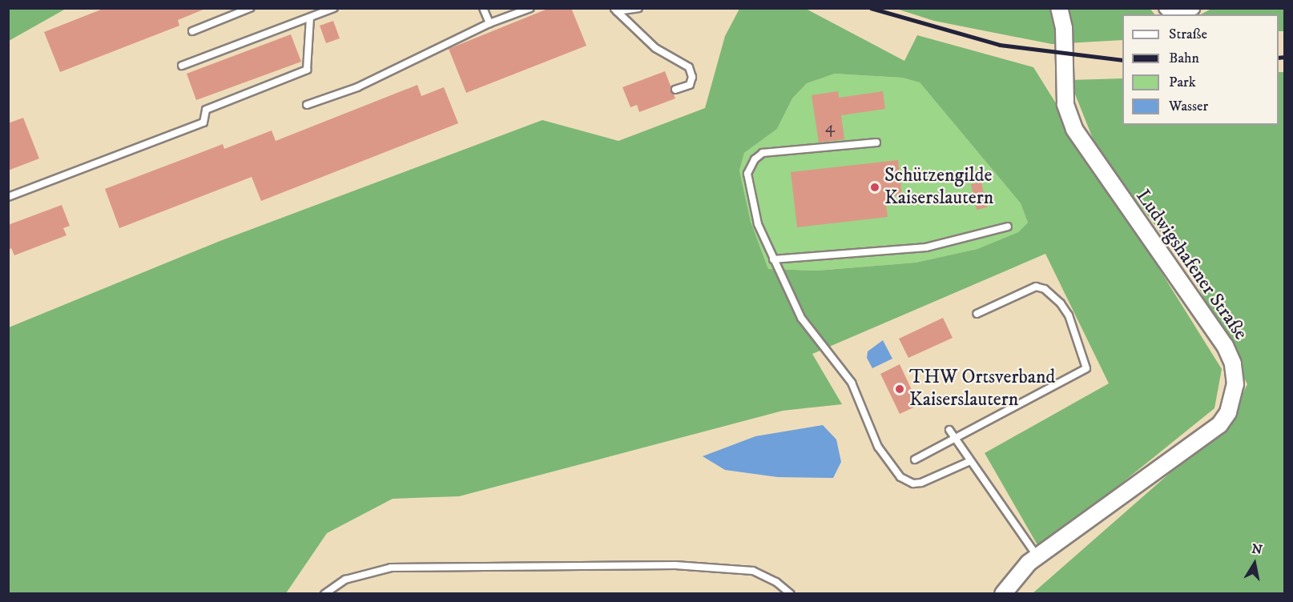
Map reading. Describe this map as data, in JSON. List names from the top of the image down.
{
  "streets": {
    "street": ["Ludwigshafener Straße"]
  },
  "places": ["Schützengilde Kaiserslautern", "THW Ortsverband Kaiserslautern"],
  "house_numbers": ["4"],
  "legend": [
    "Straße",
    "Bahn",
    "Park",
    "Wasser"
  ],
  "north": "top"
}
